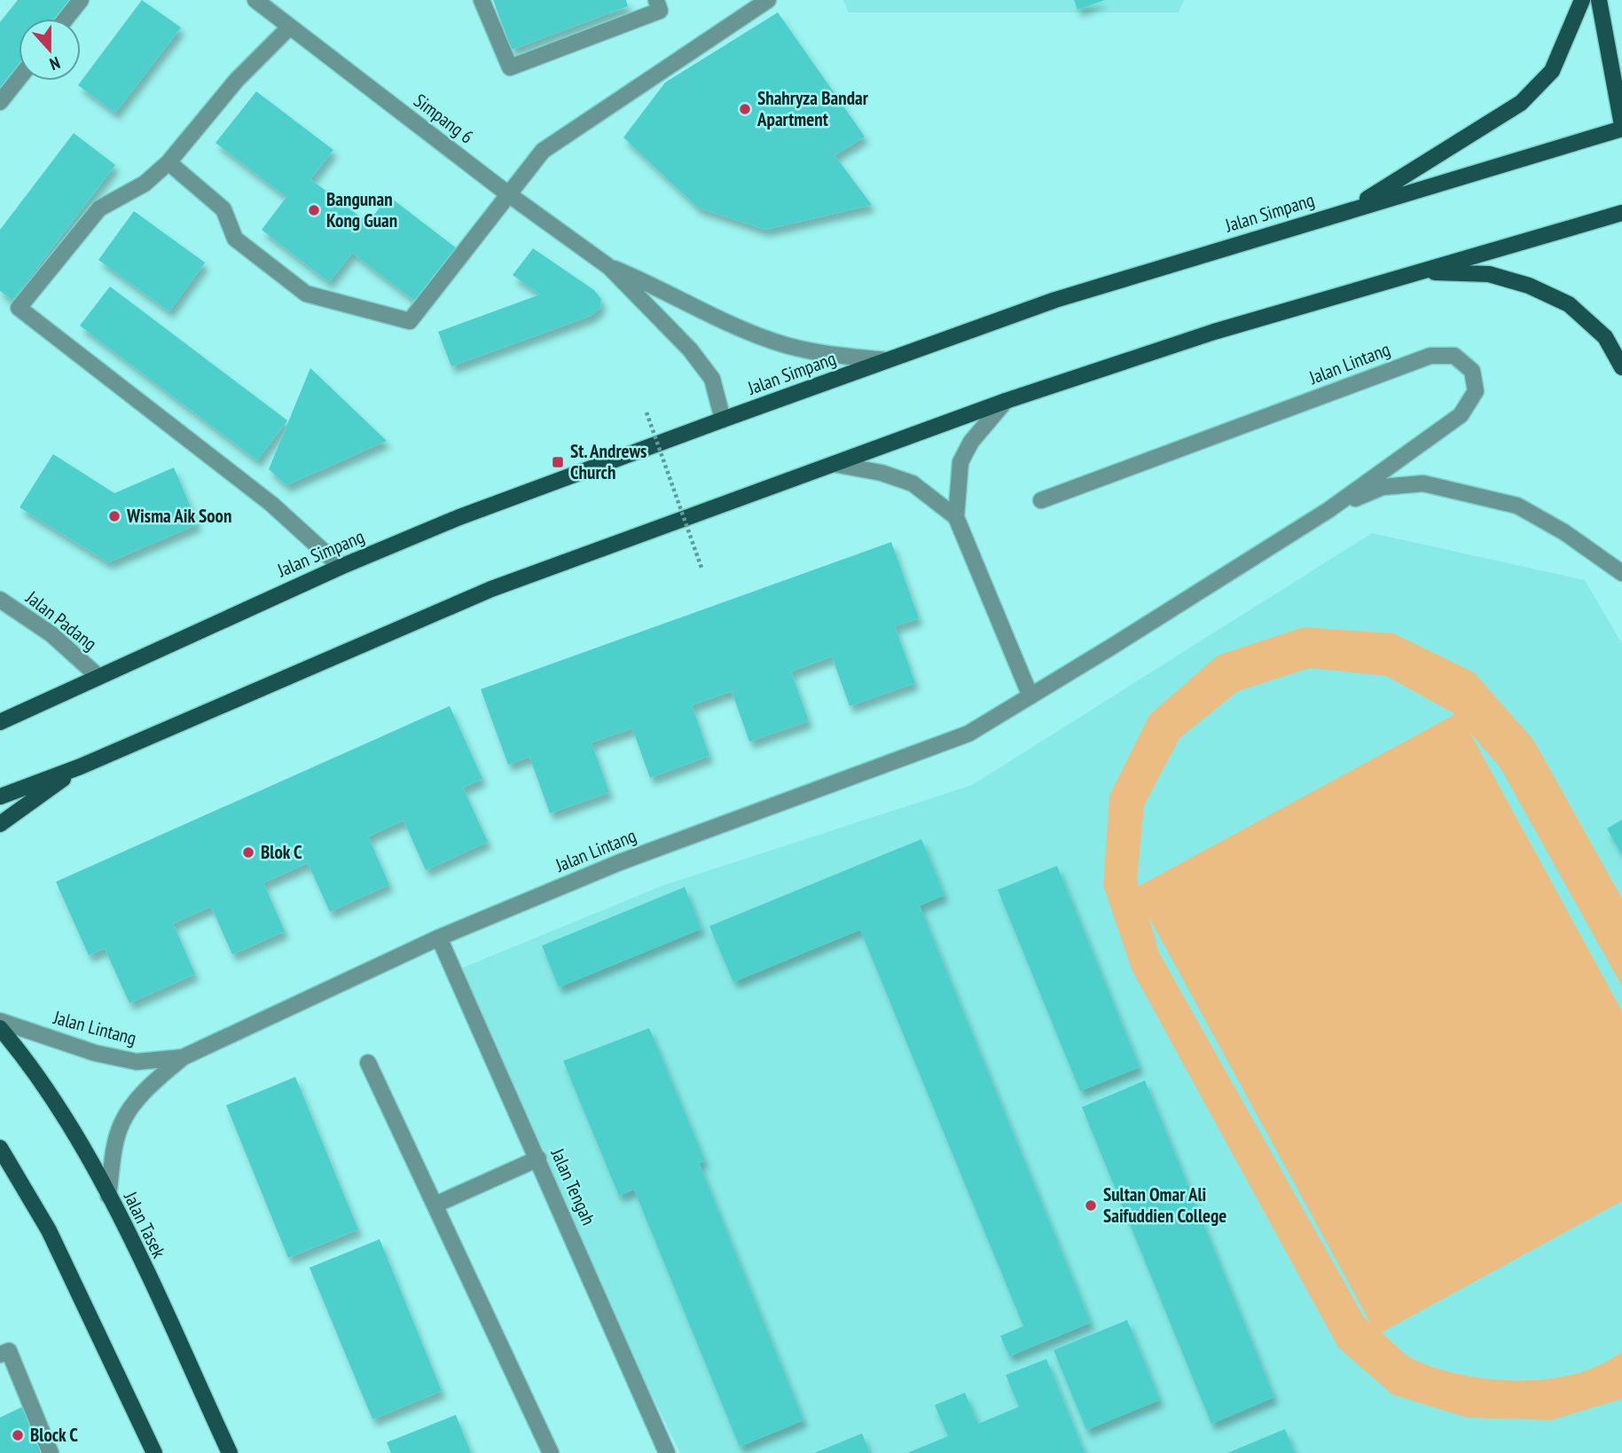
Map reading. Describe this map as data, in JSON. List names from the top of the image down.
{
  "streets": {
    "main road": ["Jalan Simpang", "Jalan Tasek"],
    "street": [
      "Simpang 6",
      "Jalan Lintang",
      "Jalan Padang",
      "Jalan Tengah"
    ]
  },
  "crossings": [
    ["Simpang 6", "Jalan Simpang"],
    ["Jalan Simpang", "Jalan Padang"],
    ["Jalan Lintang", "Jalan Tengah"],
    ["Jalan Lintang", "Jalan Tasek"]
  ],
  "places": {
    "other": [
      "Shahryza Bandar Apartment",
      "Bangunan Kong Guan",
      "Wisma Aik Soon",
      "Blok C",
      "Sultan Omar Ali Saifuddien College",
      "Block C"
    ],
    "transit": ["St. Andrews Church"]
  },
  "north": "bottom"
}
